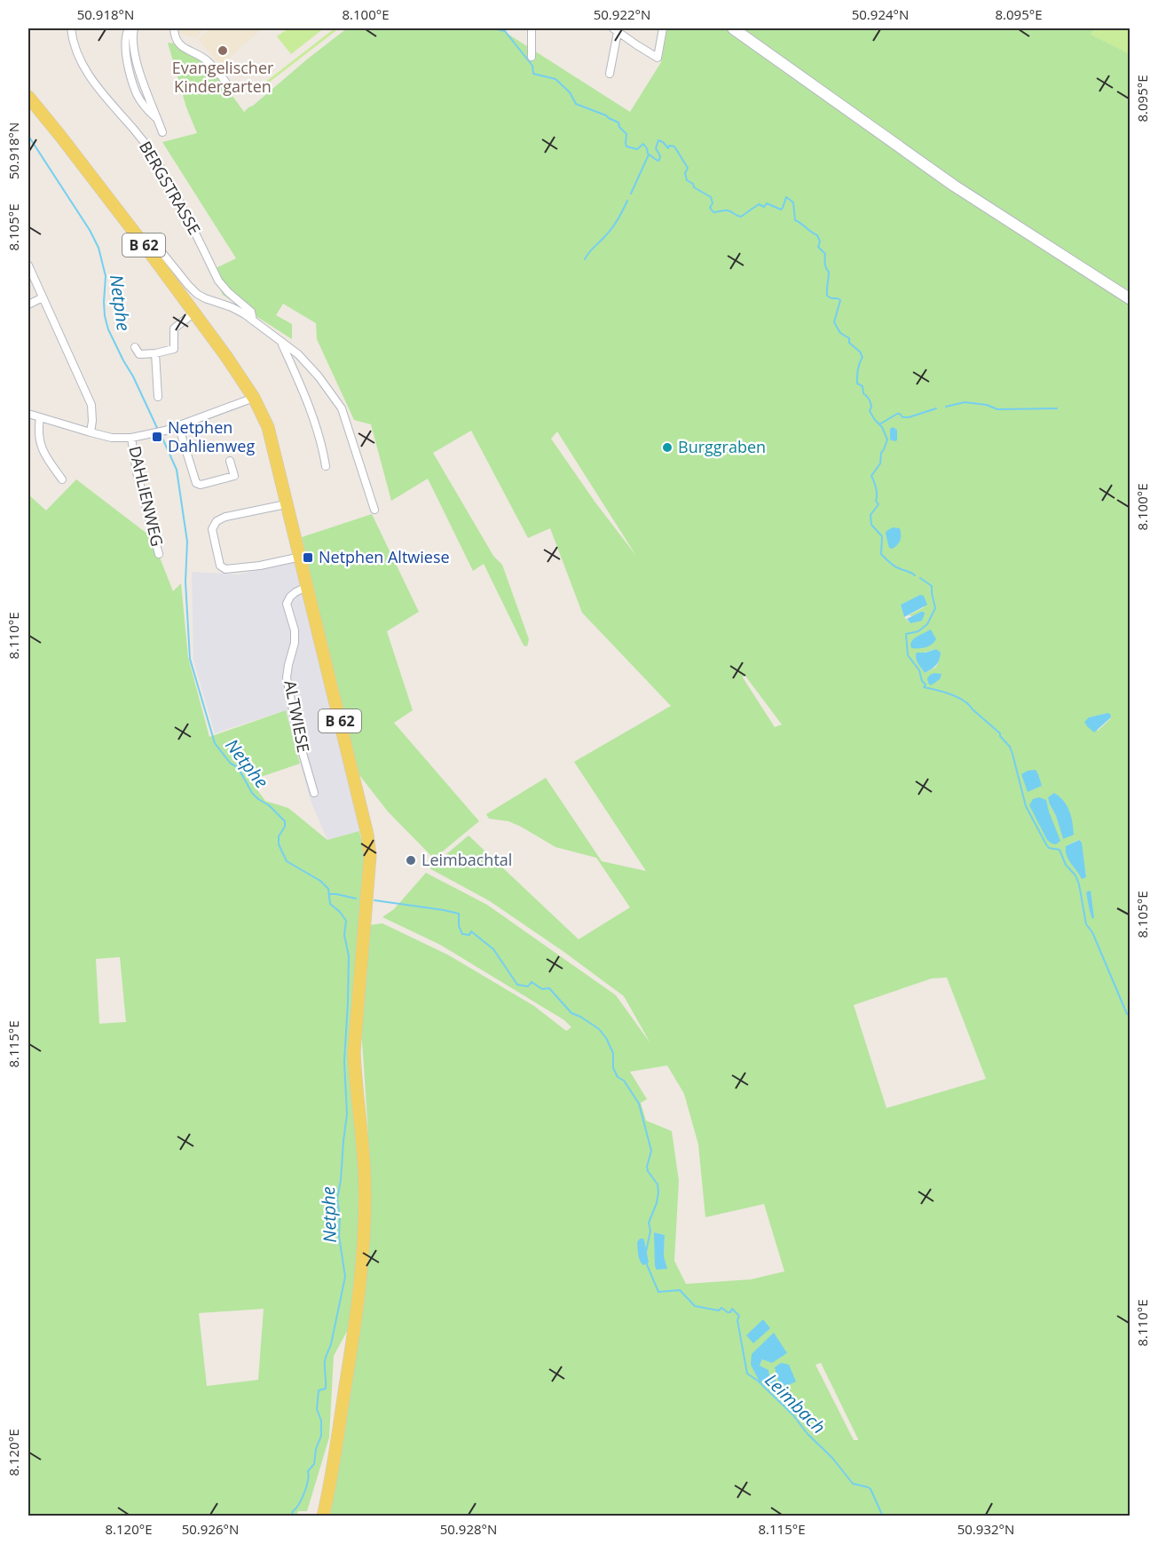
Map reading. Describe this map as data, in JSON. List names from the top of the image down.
{
  "streets": {
    "main road": ["B 62"],
    "street": ["BERGSTRASSE", "DAHLIENWEG", "ALTWIESE"]
  },
  "crossings": [
    ["B 62", "ALTWIESE"]
  ],
  "water": ["Netphe", "Leimbach"],
  "places": {
    "other": ["Evangelischer Kindergarten", "Burggraben", "Leimbachtal"],
    "transit": ["Netphen Dahlienweg", "Netphen Altwiese"]
  },
  "coordinates": [
    "50.918°N",
    "8.100°E",
    "50.922°N",
    "50.924°N",
    "8.095°E",
    "8.105°E",
    "8.110°E",
    "8.115°E",
    "8.120°E",
    "50.926°N",
    "50.928°N",
    "50.932°N"
  ]
}
